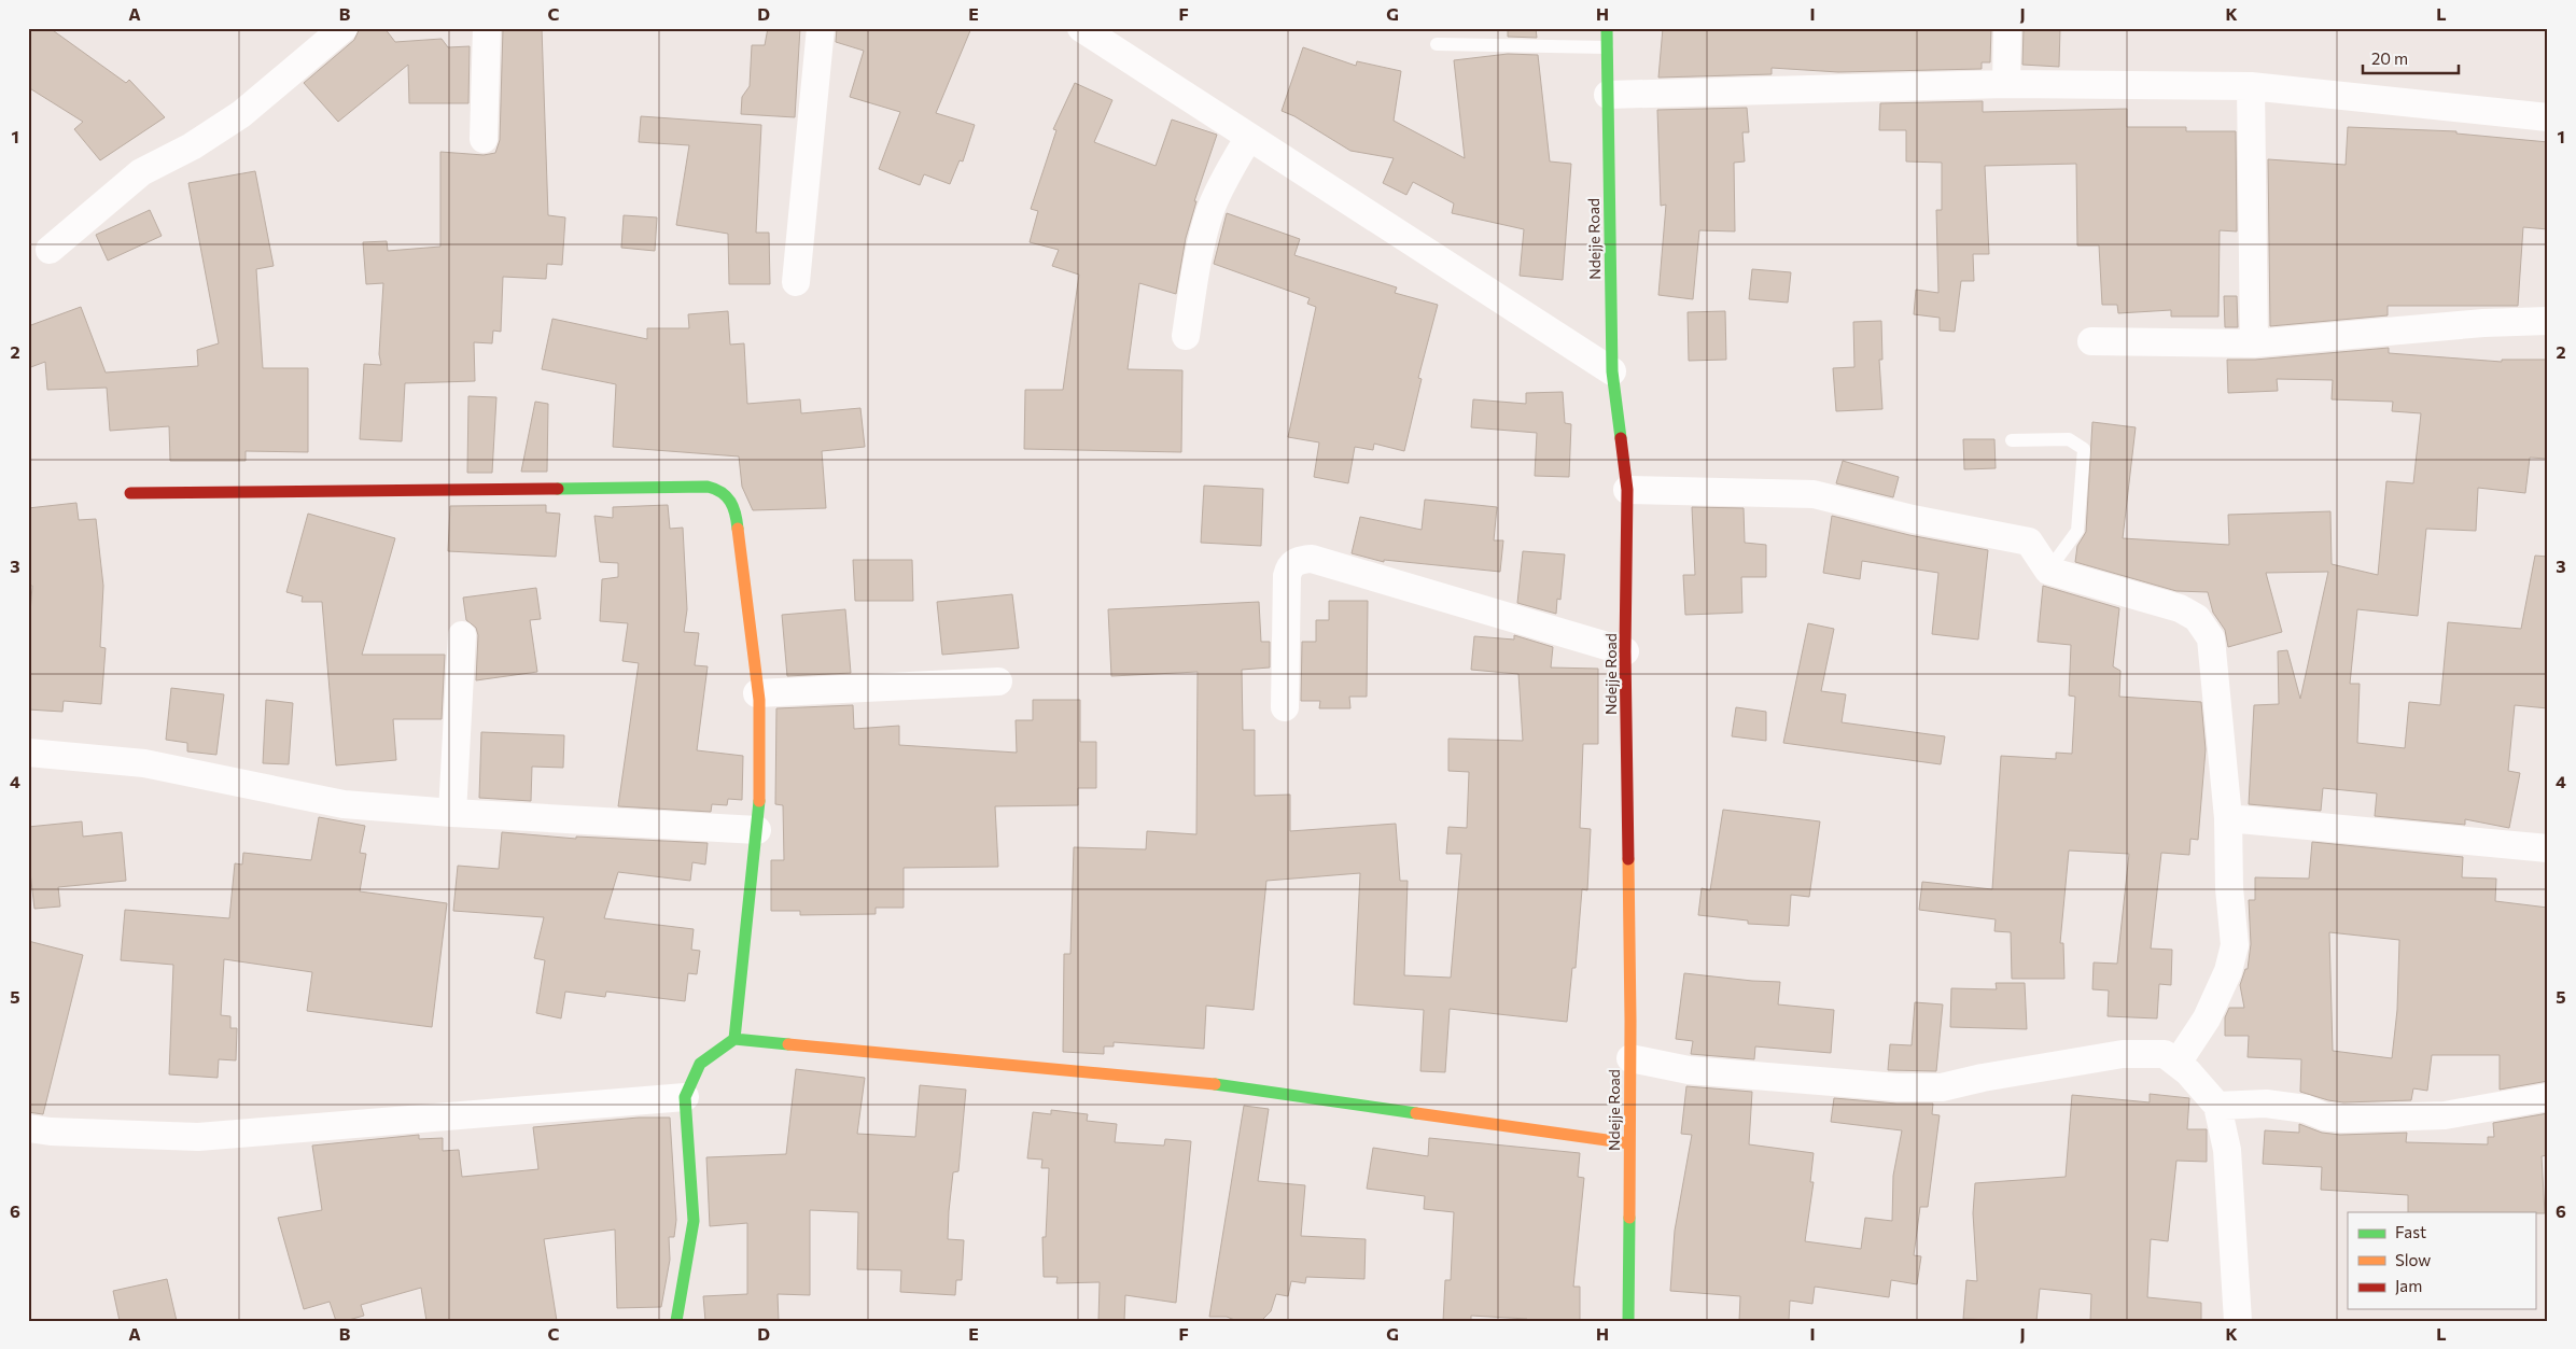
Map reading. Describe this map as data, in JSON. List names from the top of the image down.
{
  "streets": {
    "street": ["Ndejje Road"]
  },
  "legend": ["Fast", "Slow", "Jam"],
  "scale_bar": "20 m",
  "grid": {
    "columns": [
      "A",
      "B",
      "C",
      "D",
      "E",
      "F",
      "G",
      "H",
      "I",
      "J",
      "K",
      "L"
    ],
    "rows": [
      "1",
      "2",
      "3",
      "4",
      "5",
      "6"
    ]
  }
}
